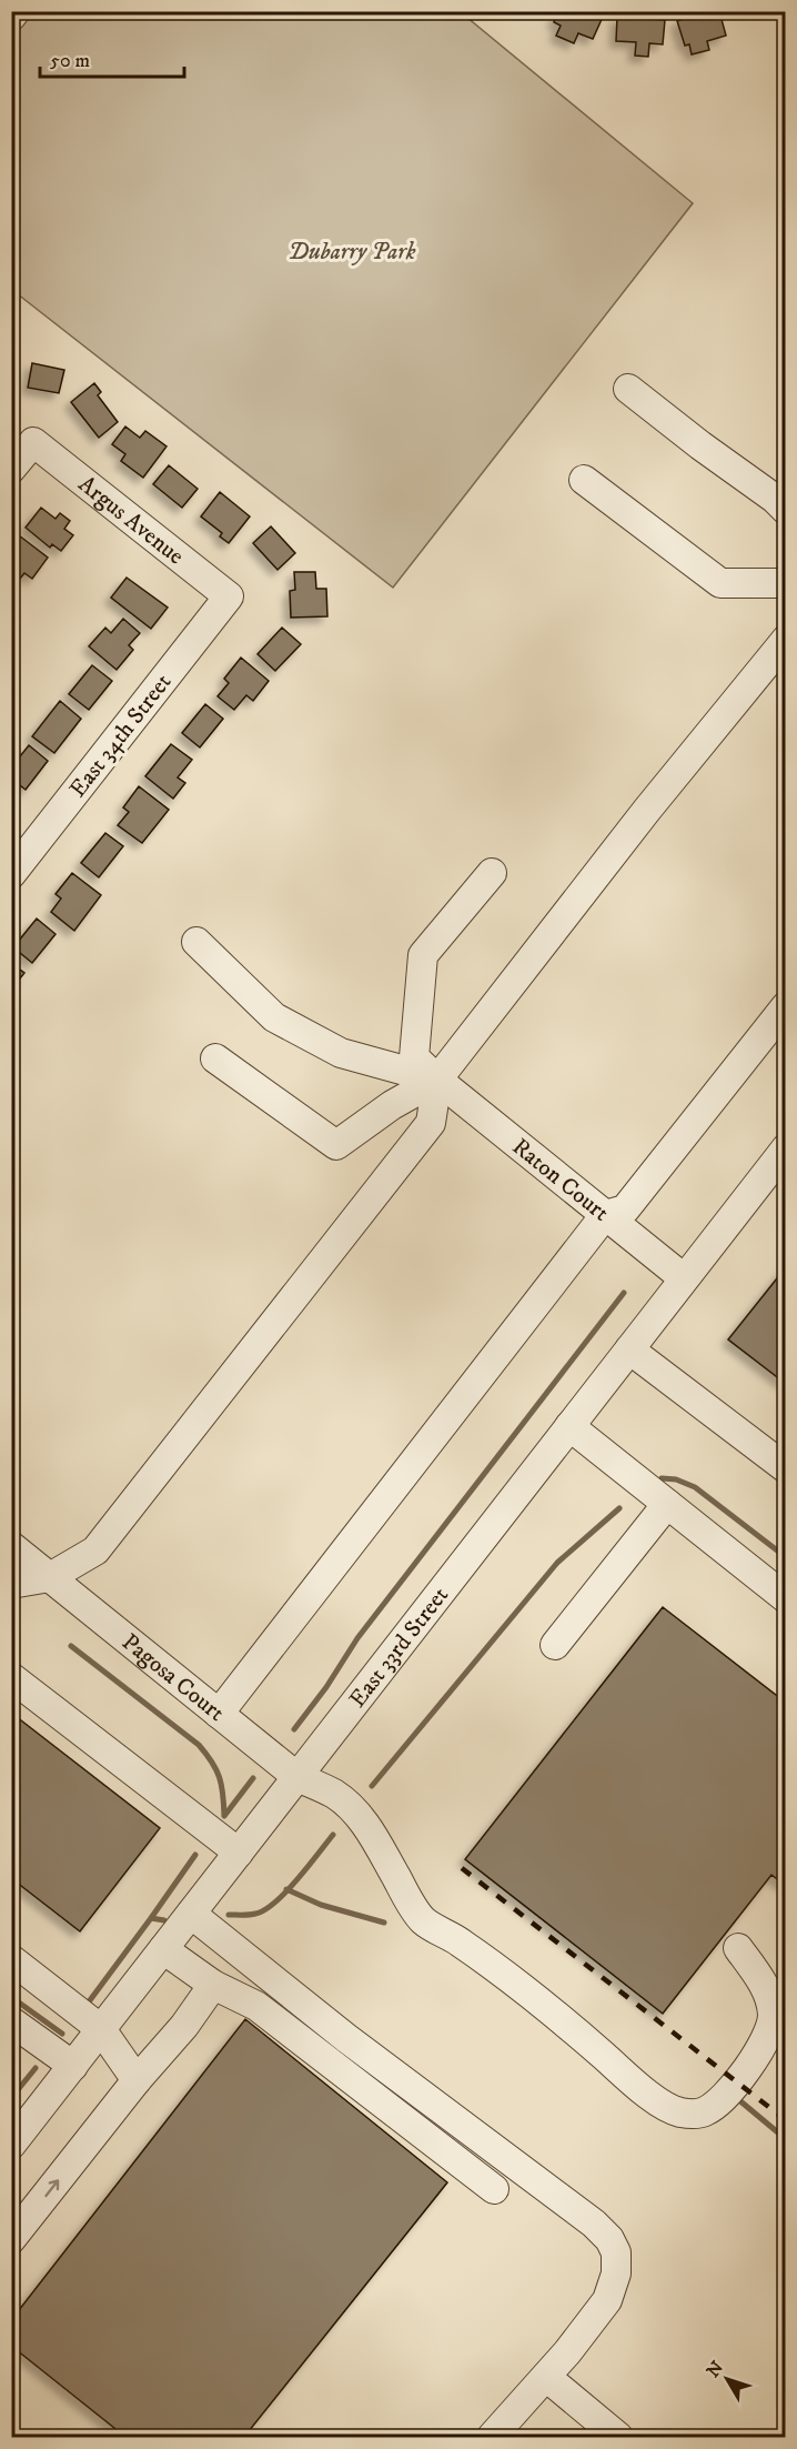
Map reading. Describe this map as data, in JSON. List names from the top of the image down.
{
  "streets": {
    "street": [
      "Argus Avenue",
      "East 34th Street",
      "Raton Court",
      "East 33rd Street",
      "Pagosa Court"
    ]
  },
  "crossings": [
    ["Argus Avenue", "East 34th Street"],
    ["Raton Court", "East 33rd Street"],
    ["East 33rd Street", "Pagosa Court"]
  ],
  "parks": ["Dubarry Park"],
  "scale_bar": "50 m",
  "north": "top left"
}
